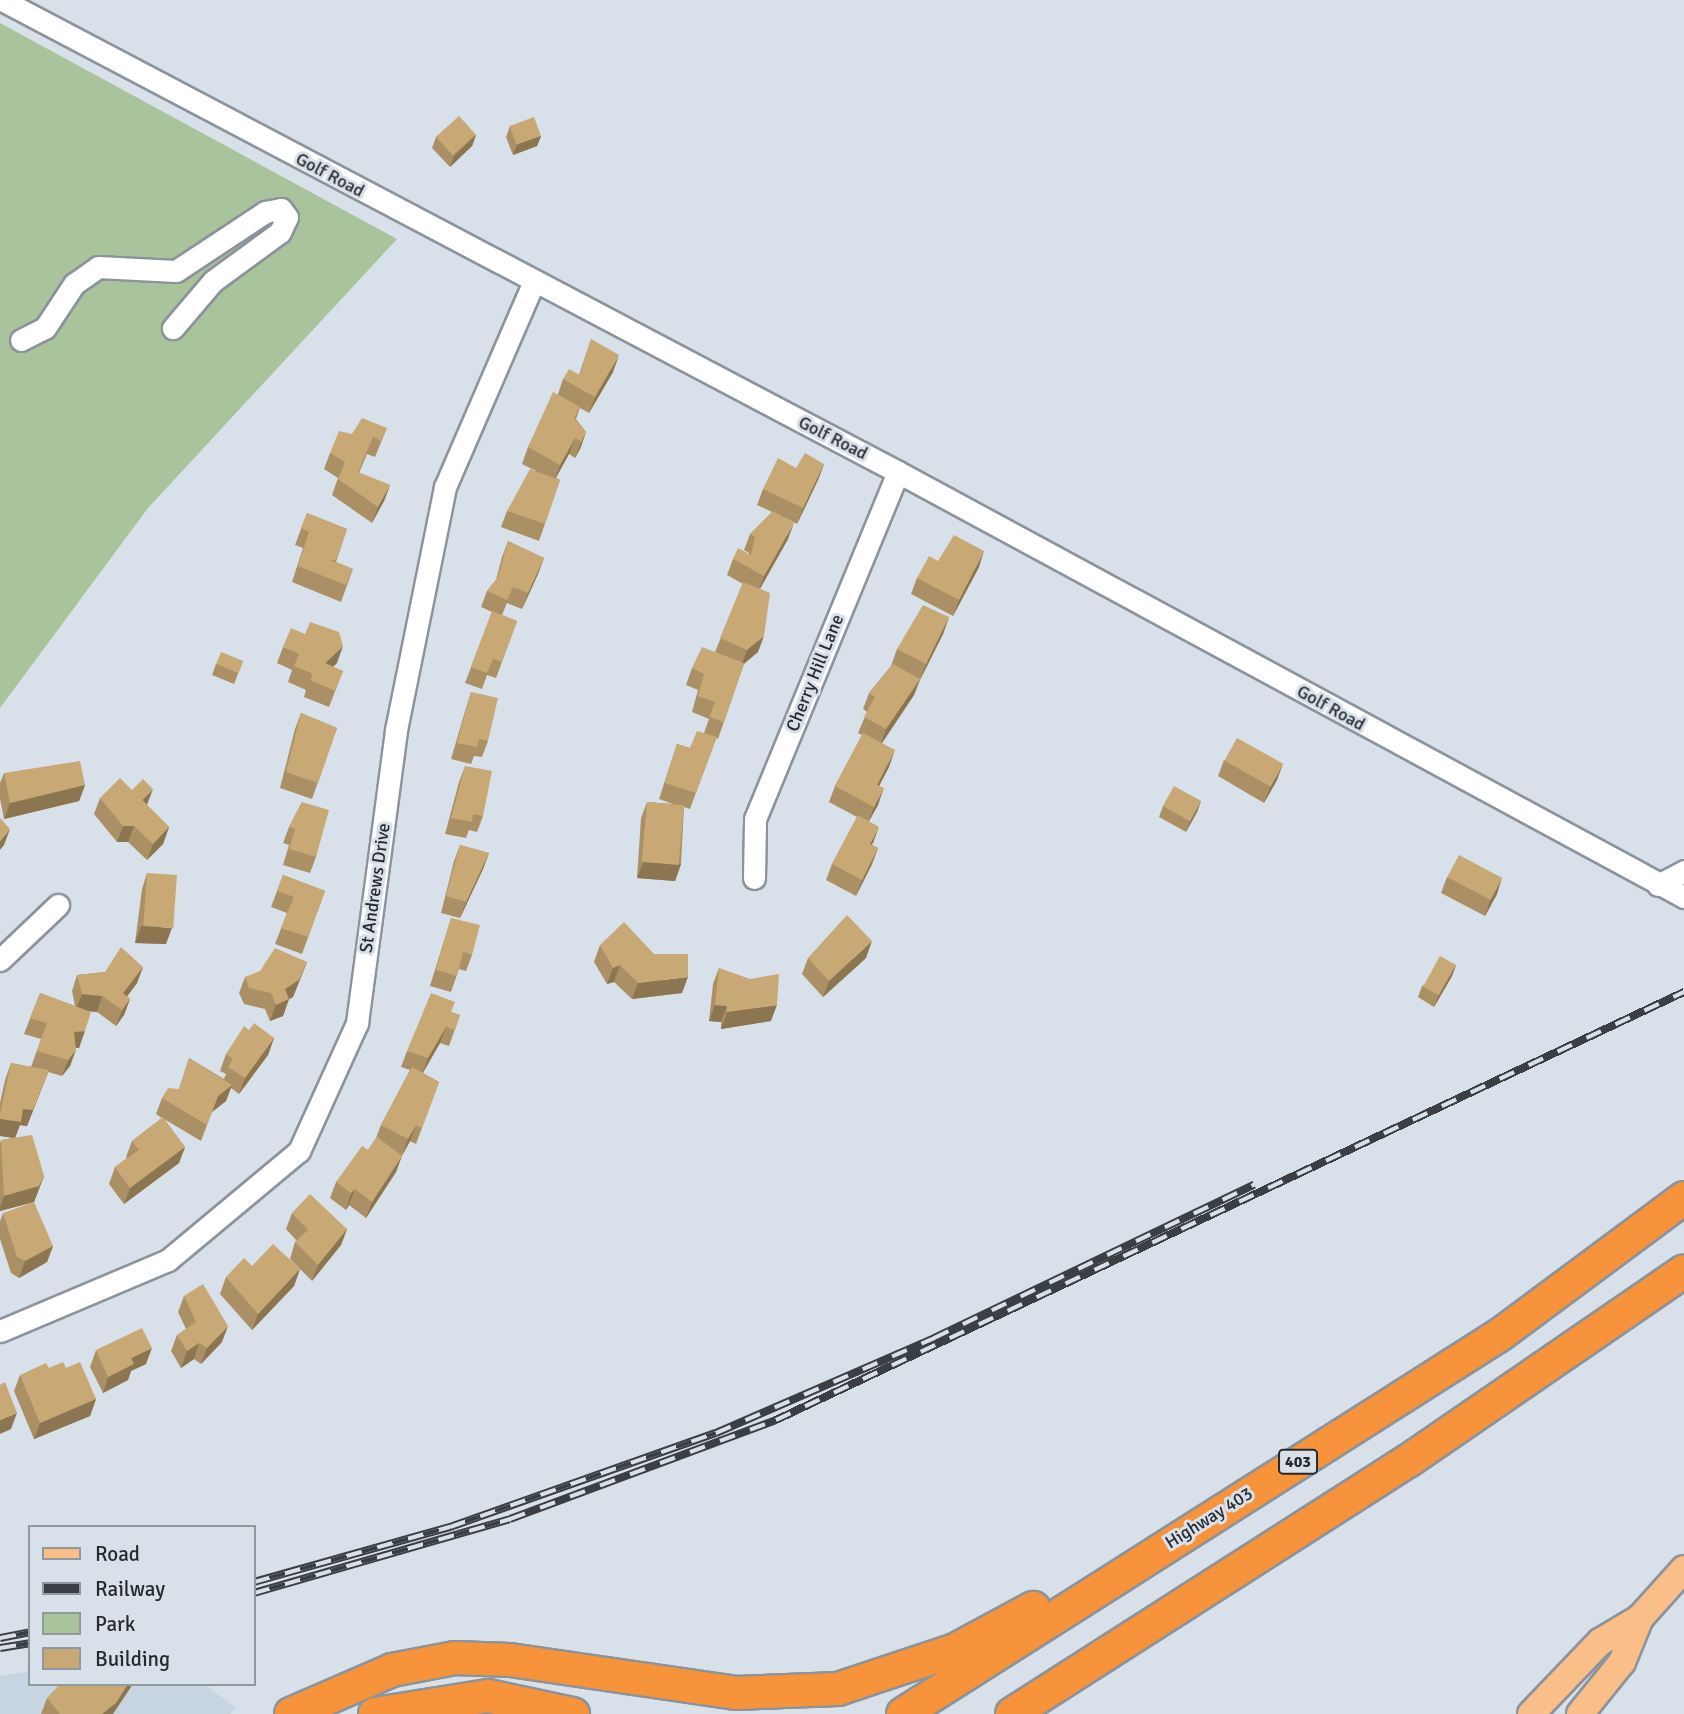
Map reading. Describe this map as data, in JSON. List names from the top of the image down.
{
  "streets": {
    "highway": ["403", "Highway 403"],
    "street": ["Golf Road", "Cherry Hill Lane", "St Andrews Drive"]
  },
  "crossings": [
    ["Golf Road", "Cherry Hill Lane"],
    ["Golf Road", "St Andrews Drive"]
  ],
  "legend": [
    "Road",
    "Railway",
    "Park",
    "Building"
  ]
}
